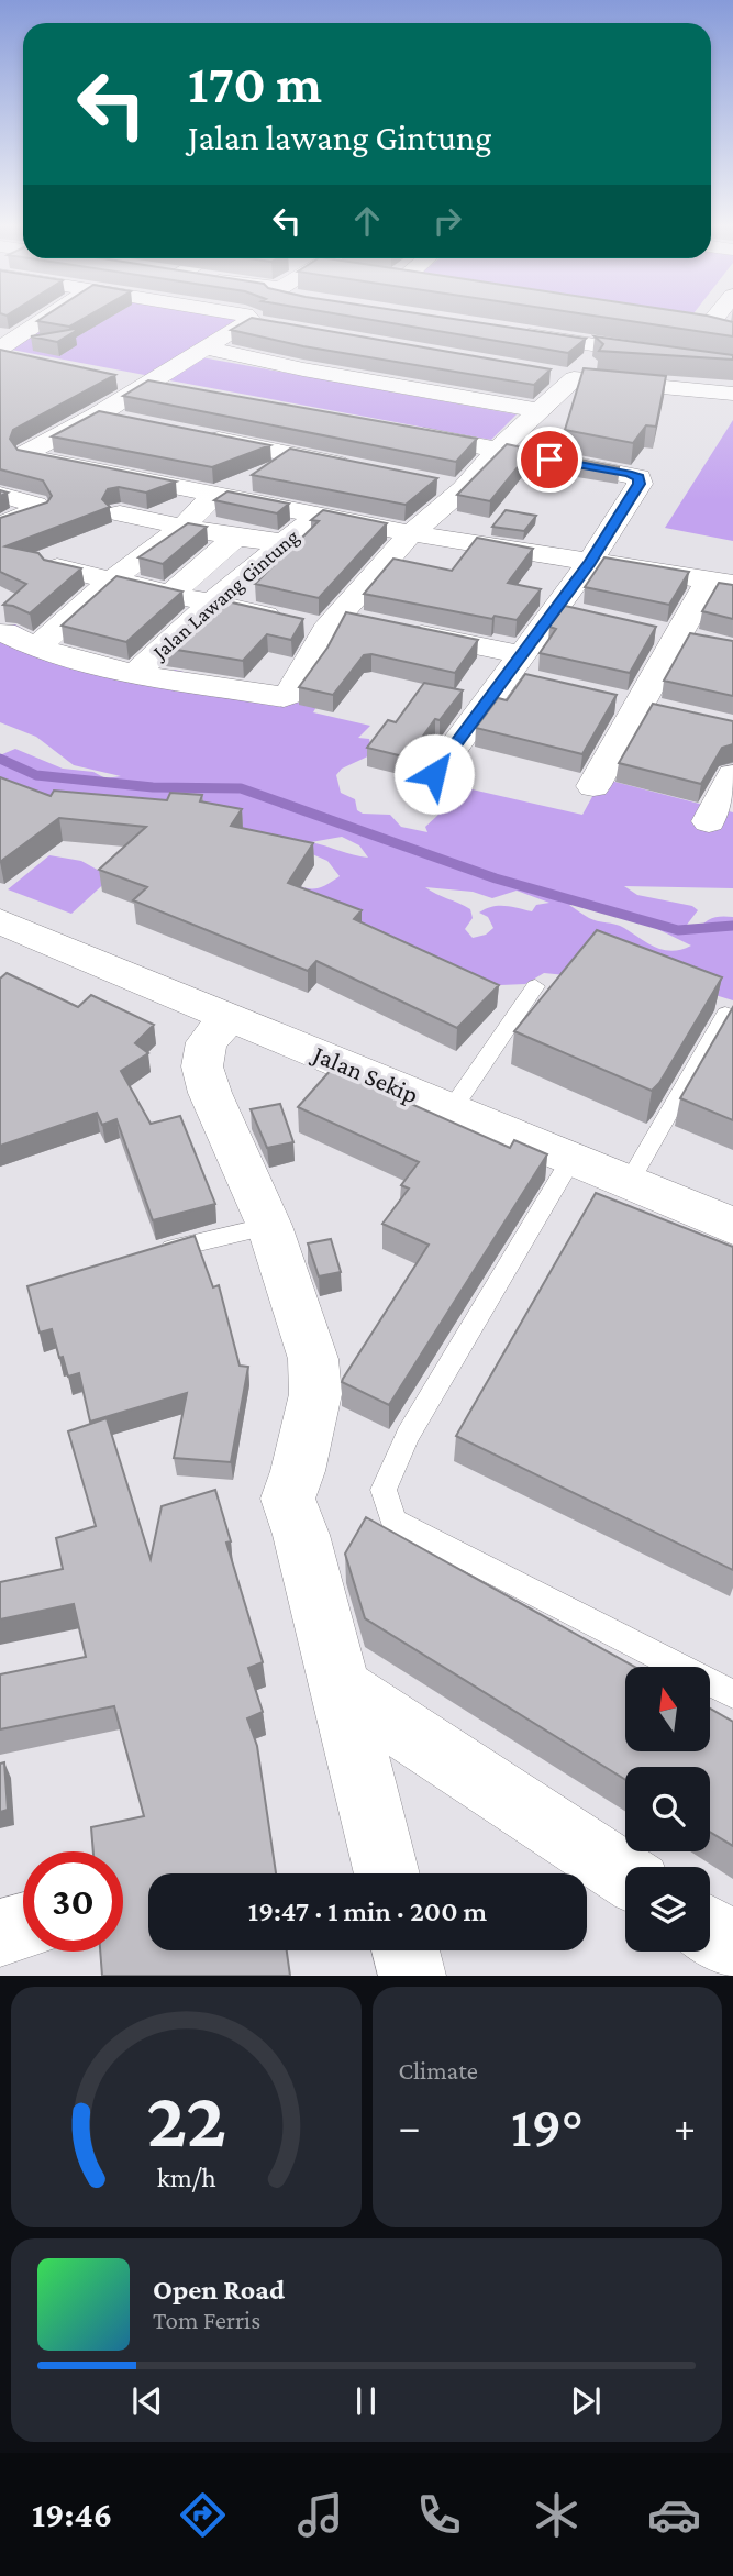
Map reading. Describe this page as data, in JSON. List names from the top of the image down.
{
  "streets": {
    "street": ["Jalan Lawang Gintung", "Jalan Sekip"]
  },
  "north": "top",
  "page": {
    "turn": ["170 m", "Jalan lawang Gintung"],
    "limit": "30",
    "trip": "19:47 · 1 min · 200 m",
    "tile": "Climate",
    "heat": ["−", "19°", "+"],
    "song": ["Open Road", "Tom Ferris"],
    "tabs": "19:46",
    "gauge": ["22", "km/h"]
  }
}
